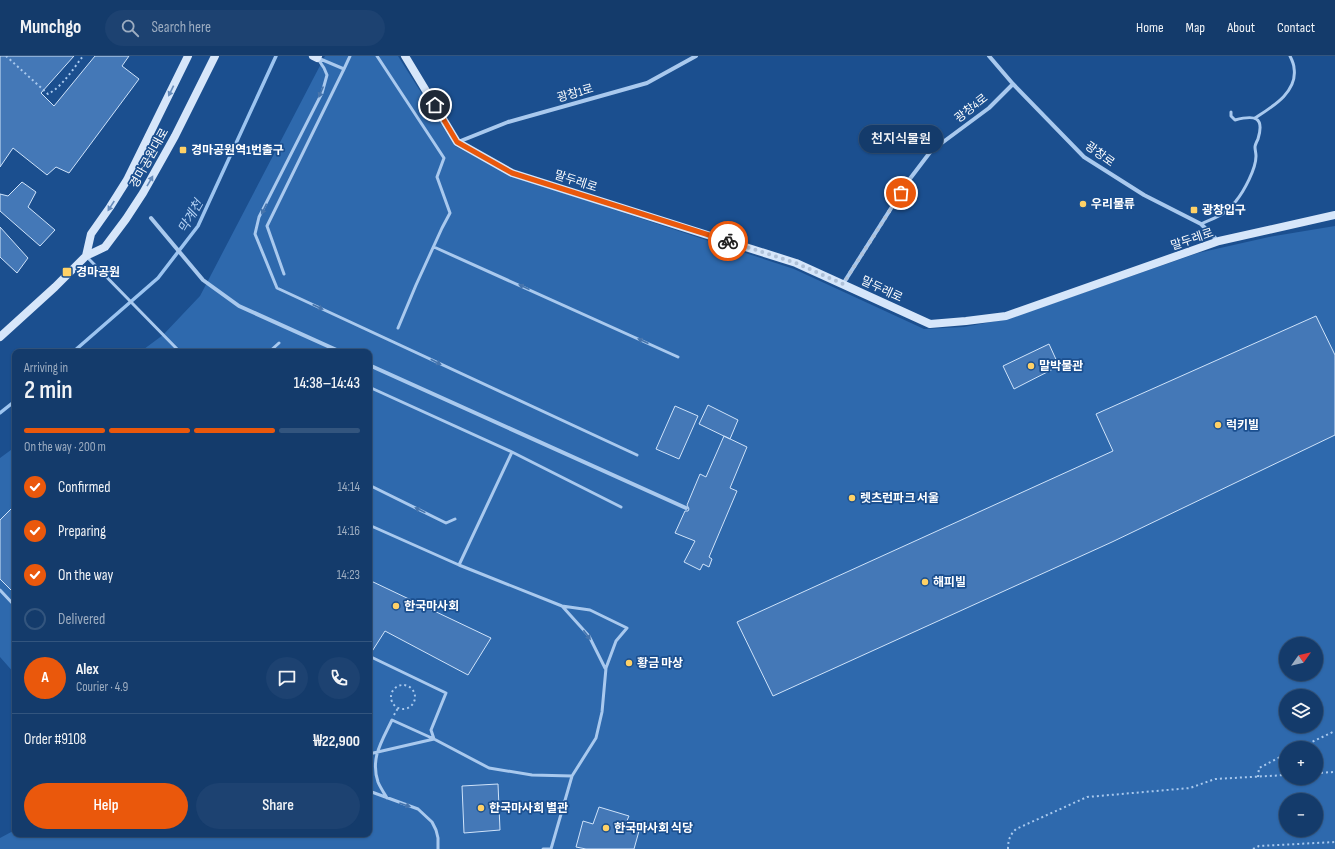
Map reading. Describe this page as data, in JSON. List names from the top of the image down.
{
  "streets": {
    "street": [
      "광창1로",
      "광창4로",
      "광창로",
      "경마공원대로",
      "말두레로"
    ]
  },
  "crossings": [
    ["광창1로", "말두레로"],
    ["광창4로", "광창로"],
    ["광창4로", "말두레로"],
    ["광창로", "말두레로"]
  ],
  "water": ["막계천"],
  "places": {
    "transit": ["경마공원역1번출구", "광창입구", "경마공원"],
    "other": [
      "천지식물원",
      "우리물류",
      "말박물관",
      "럭키빌",
      "렛츠런파크 서울",
      "해피빌",
      "한국마사회",
      "황금 마상",
      "한국마사회 별관",
      "한국마사회 식당"
    ]
  },
  "north": "top right",
  "page": {
    "header": "Munchgo",
    "search": "Search here",
    "nav": [
      "Home",
      "Map",
      "About",
      "Contact"
    ],
    "bubble": "천지식물원",
    "heading": ["2 min", "Arriving in", "14:38–14:43"],
    "panel": [
      "Alex",
      "Courier · 4.9",
      "Order #9108",
      "₩22,900"
    ],
    "bar": "On the way · 200 m",
    "list": [
      ["Confirmed", "14:14"],
      ["Preparing", "14:16"],
      ["On the way", "14:23"],
      "Delivered"
    ],
    "map_buttons": ["+", "−"],
    "round": "A",
    "buttons": ["Help", "Share"]
  }
}
